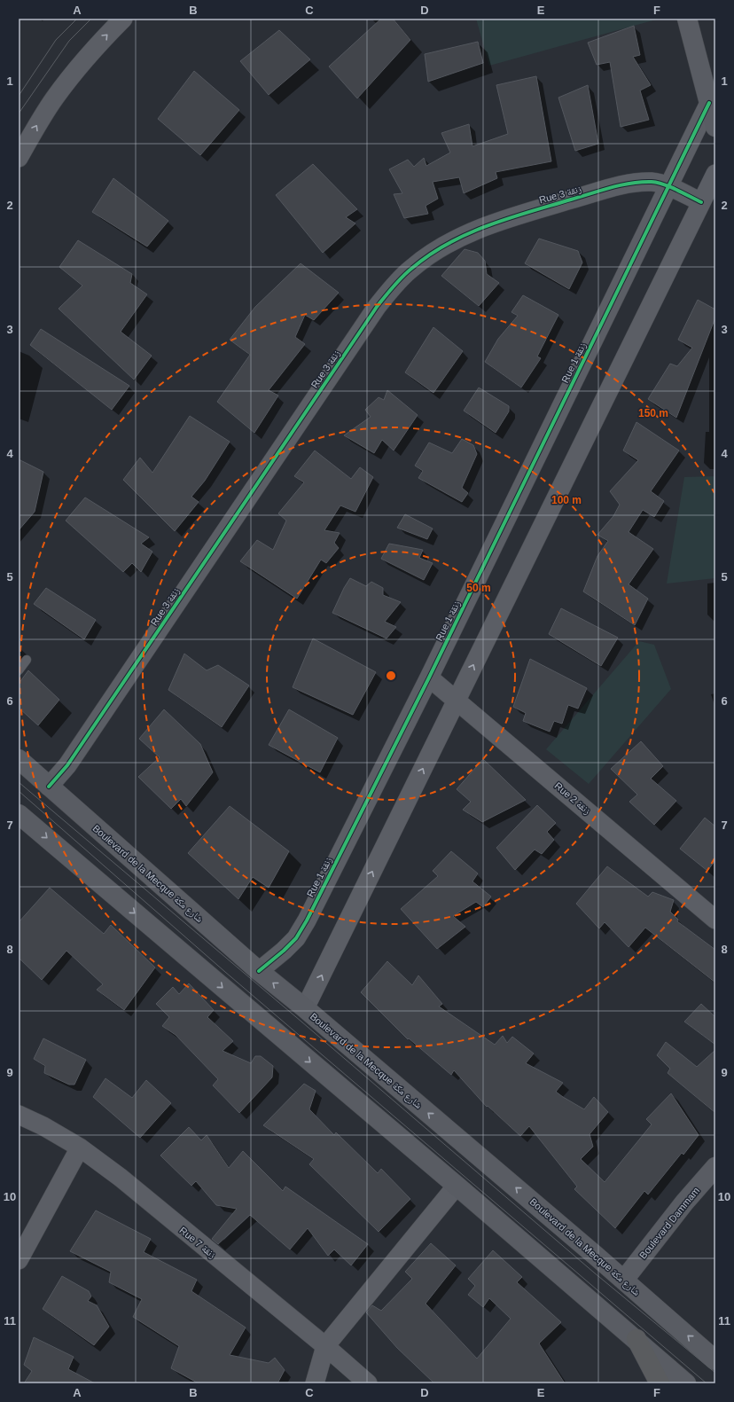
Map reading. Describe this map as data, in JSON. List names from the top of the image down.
{
  "streets": {
    "main road": ["Boulevard de la Mecque شارع مكة", "Boulevard Dammam"],
    "street": [
      "Rue 3 زنقة",
      "Rue 1 زنقة",
      "Rue 2 زنقة",
      "Rue 7 زنقة"
    ]
  },
  "crossings": [
    ["Rue 3 زنقة", "Rue 1 زنقة"],
    ["Rue 3 زنقة", "Boulevard de la Mecque شارع مكة"],
    ["Rue 1 زنقة", "Rue 2 زنقة"],
    ["Rue 1 زنقة", "Boulevard de la Mecque شارع مكة"],
    ["Boulevard de la Mecque شارع مكة", "Boulevard Dammam"]
  ],
  "grid": {
    "columns": [
      "A",
      "B",
      "C",
      "D",
      "E",
      "F"
    ],
    "rows": [
      "1",
      "2",
      "3",
      "4",
      "5",
      "6",
      "7",
      "8",
      "9",
      "10",
      "11"
    ]
  },
  "rings": ["150 m", "100 m", "50 m"]
}
